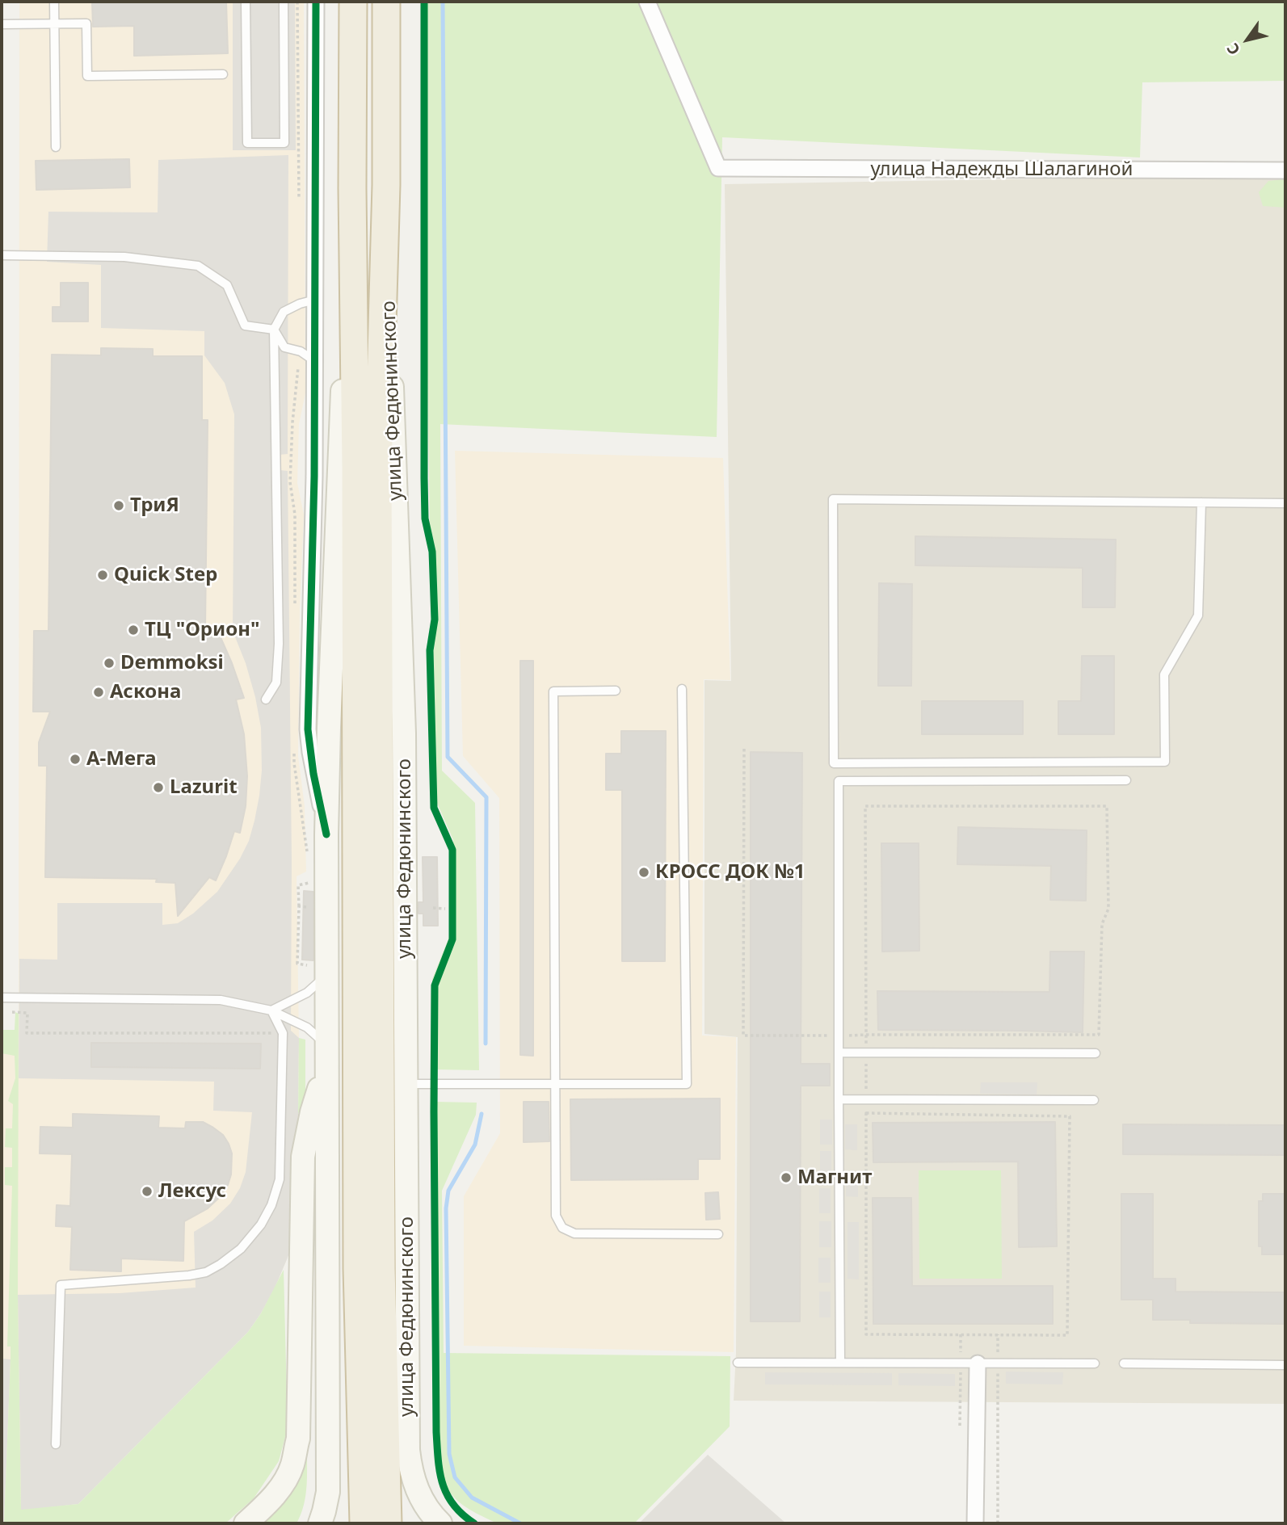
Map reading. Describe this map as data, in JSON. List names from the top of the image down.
{
  "streets": {
    "highway": ["улица Федюнинского"],
    "street": ["улица Надежды Шалагиной"]
  },
  "places": [
    "ТриЯ",
    "Quick Step",
    "ТЦ \"Орион\"",
    "Demmoksi",
    "Аскона",
    "А-Мега",
    "Lazurit",
    "КРОСС ДОК №1",
    "Магнит",
    "Лексус"
  ],
  "north": "bottom left"
}
